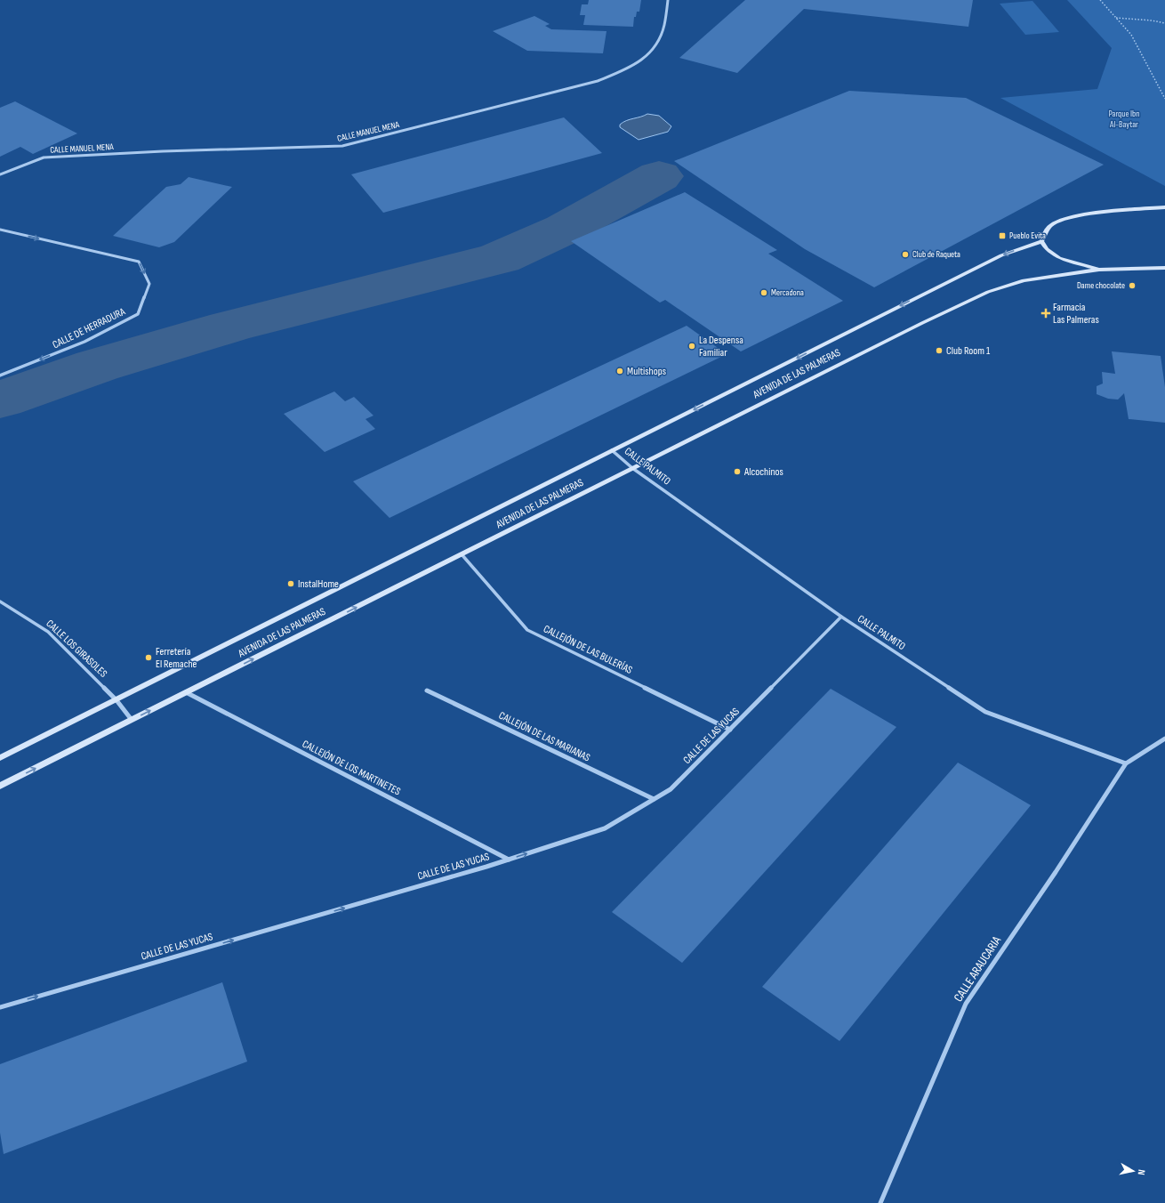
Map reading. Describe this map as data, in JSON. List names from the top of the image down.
{
  "streets": {
    "street": [
      "CALLE MANUEL MENA",
      "CALLE DE HERRADURA",
      "AVENIDA DE LAS PALMERAS",
      "CALLE PALMITO",
      "CALLE LOS GIRASOLES",
      "CALLEJÓN DE LAS BULERÍAS",
      "CALLE DE LAS YUCAS",
      "CALLEJÓN DE LAS MARIANAS",
      "CALLEJÓN DE LOS MARTINETES",
      "CALLE ARAUCARIA"
    ]
  },
  "crossings": [
    ["AVENIDA DE LAS PALMERAS", "CALLE PALMITO"],
    ["AVENIDA DE LAS PALMERAS", "CALLE LOS GIRASOLES"],
    ["AVENIDA DE LAS PALMERAS", "CALLEJÓN DE LAS BULERÍAS"],
    ["AVENIDA DE LAS PALMERAS", "CALLEJÓN DE LOS MARTINETES"],
    ["CALLE PALMITO", "CALLE DE LAS YUCAS"],
    ["CALLE PALMITO", "CALLE ARAUCARIA"],
    ["CALLEJÓN DE LAS BULERÍAS", "CALLE DE LAS YUCAS"],
    ["CALLE DE LAS YUCAS", "CALLEJÓN DE LAS MARIANAS"],
    ["CALLE DE LAS YUCAS", "CALLEJÓN DE LOS MARTINETES"]
  ],
  "one_way": ["CALLE DE LAS YUCAS"],
  "parks": ["Parque Ibn Al-Baytar"],
  "places": {
    "transit": ["Pueblo Evita"],
    "other": [
      "Club de Raqueta",
      "Dame chocolate",
      "Mercadona",
      "La Despensa Familiar",
      "Club Room 1",
      "Multishops",
      "Alcochinos",
      "InstalHome",
      "Ferretería El Remache"
    ],
    "health": ["Farmacia Las Palmeras"]
  },
  "north": "right"
}
